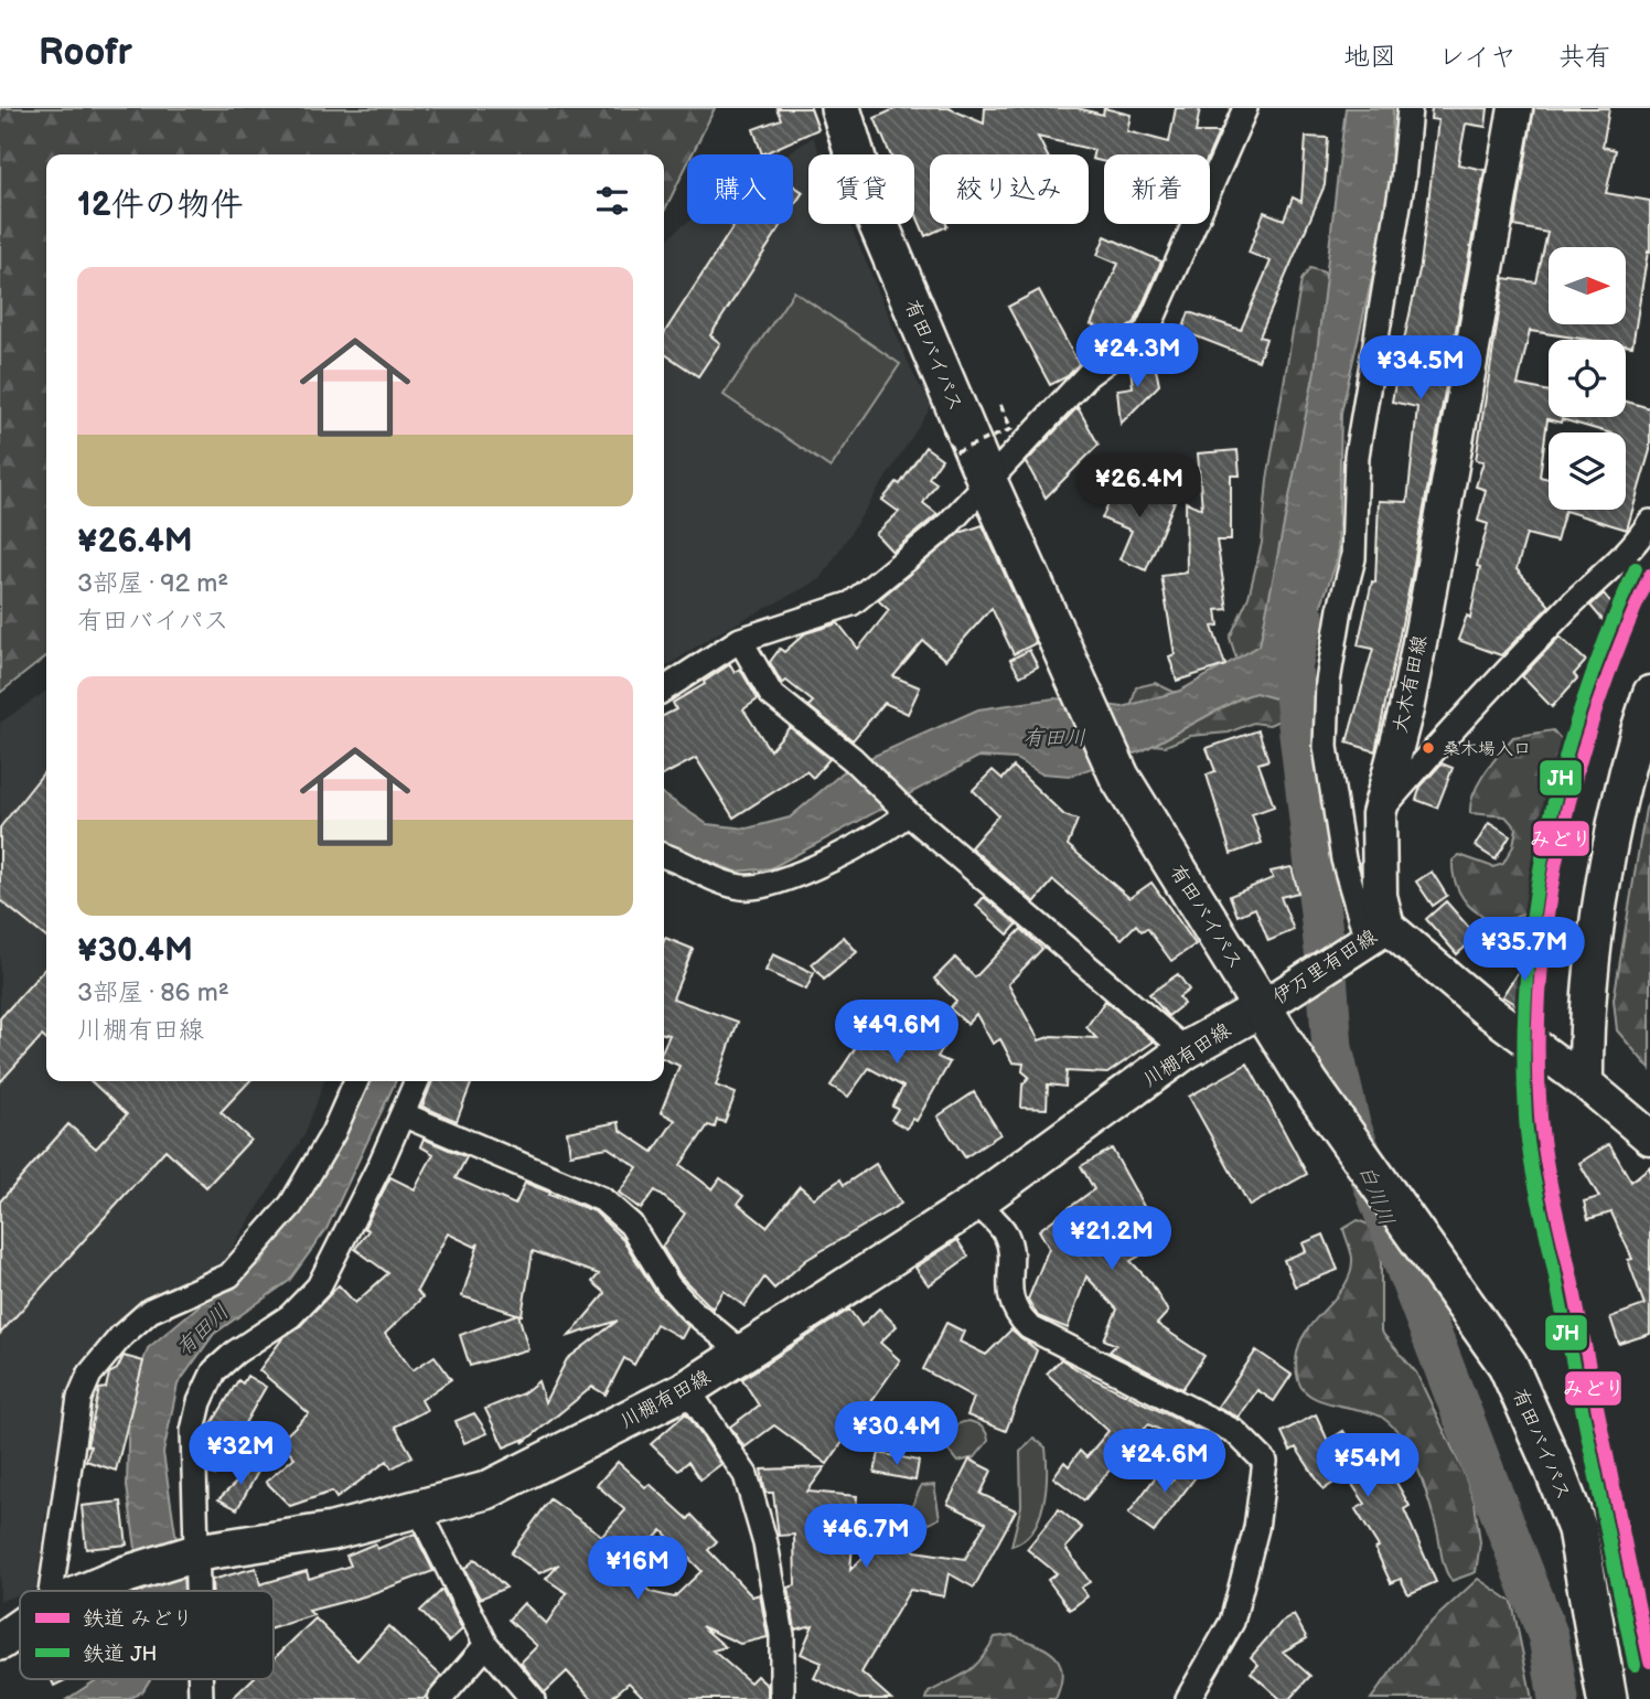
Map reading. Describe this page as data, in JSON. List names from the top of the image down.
{
  "streets": {
    "highway": ["有田バイパス"],
    "main road": ["大木有田線", "伊万里有田線", "川棚有田線"]
  },
  "crossings": [
    ["有田バイパス", "伊万里有田線"],
    ["有田バイパス", "川棚有田線"],
    ["大木有田線", "伊万里有田線"],
    ["伊万里有田線", "川棚有田線"]
  ],
  "water": ["有田川", "白川川"],
  "places": ["桑木場入口"],
  "lines": ["rail line JH", "rail line みどり"],
  "legend": ["鉄道 みどり", "鉄道 JH"],
  "north": "right",
  "page": {
    "header": "Roofr",
    "nav": ["地図", "レイヤ", "共有"],
    "chip": [
      "購入",
      "賃貸",
      "絞り込み",
      "新着"
    ],
    "heading": "12件の物件",
    "list": [
      {
        "name": "¥26.4M",
        "note": "3部屋 · 92 m² · 有田バイパス"
      },
      {
        "name": "¥30.4M",
        "note": "3部屋 · 86 m² · 川棚有田線"
      }
    ],
    "price": [
      "¥24.3M",
      "¥34.5M",
      "¥26.4M",
      "¥35.7M",
      "¥49.6M",
      "¥21.2M",
      "¥30.4M",
      "¥32M",
      "¥24.6M",
      "¥54M",
      "¥46.7M",
      "¥16M"
    ]
  }
}
